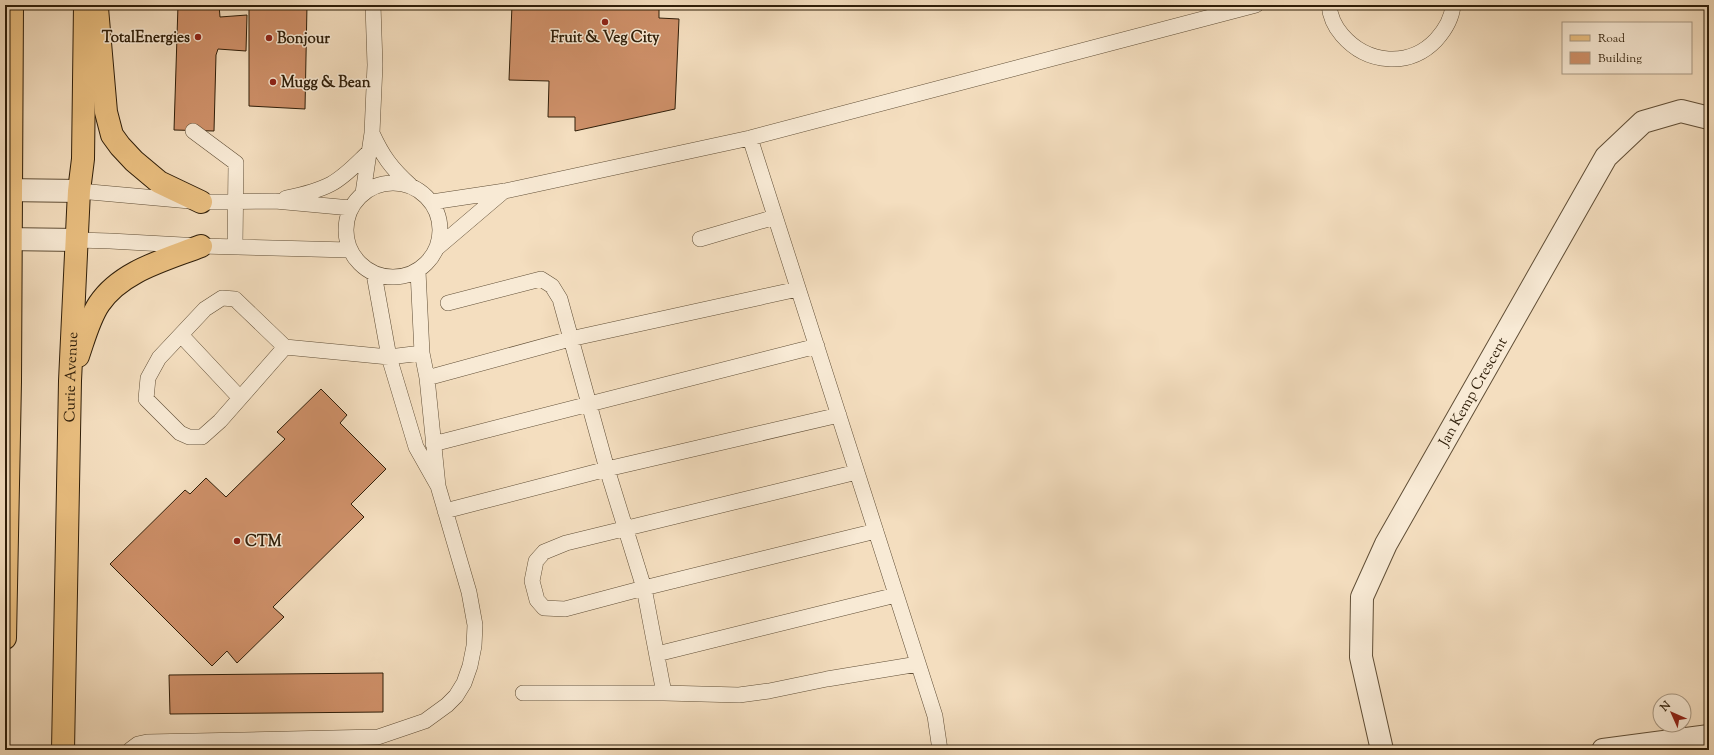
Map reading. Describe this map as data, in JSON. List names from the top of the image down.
{
  "streets": {
    "main road": ["Curie Avenue"],
    "street": ["Jan Kemp Crescent"]
  },
  "places": [
    "Fruit & Veg City",
    "TotalEnergies",
    "Bonjour",
    "Mugg & Bean",
    "CTM"
  ],
  "legend": ["Road", "Building"],
  "north": "top left"
}
